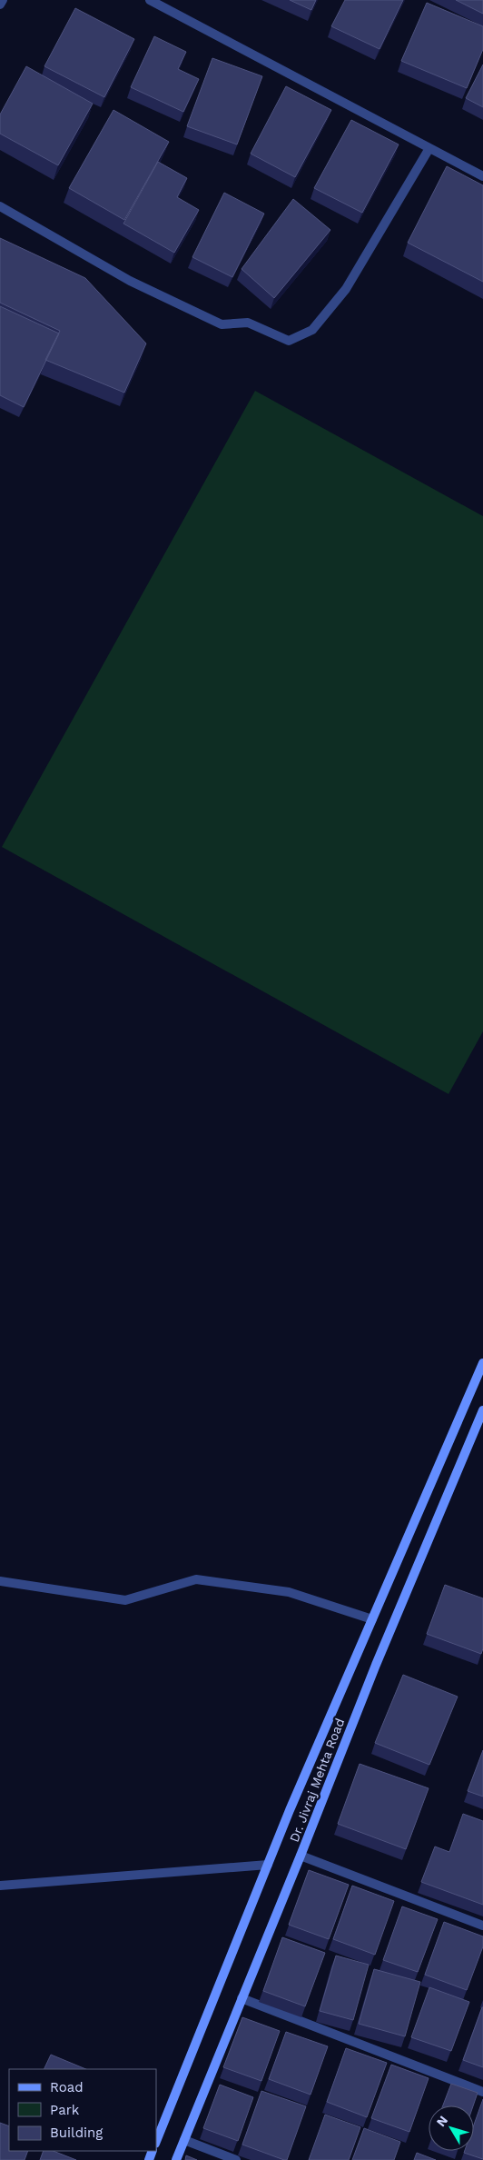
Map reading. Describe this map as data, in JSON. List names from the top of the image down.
{
  "streets": {
    "main road": ["Dr. Jivraj Mehta Road"]
  },
  "legend": ["Road", "Park", "Building"],
  "north": "top left"
}
